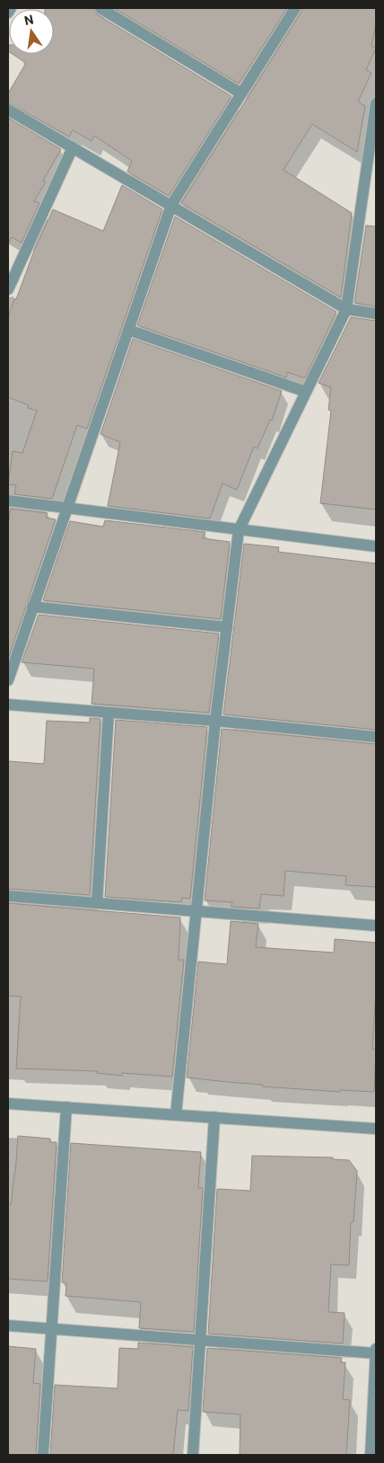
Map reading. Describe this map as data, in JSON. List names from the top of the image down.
{
  "north": "top"
}
